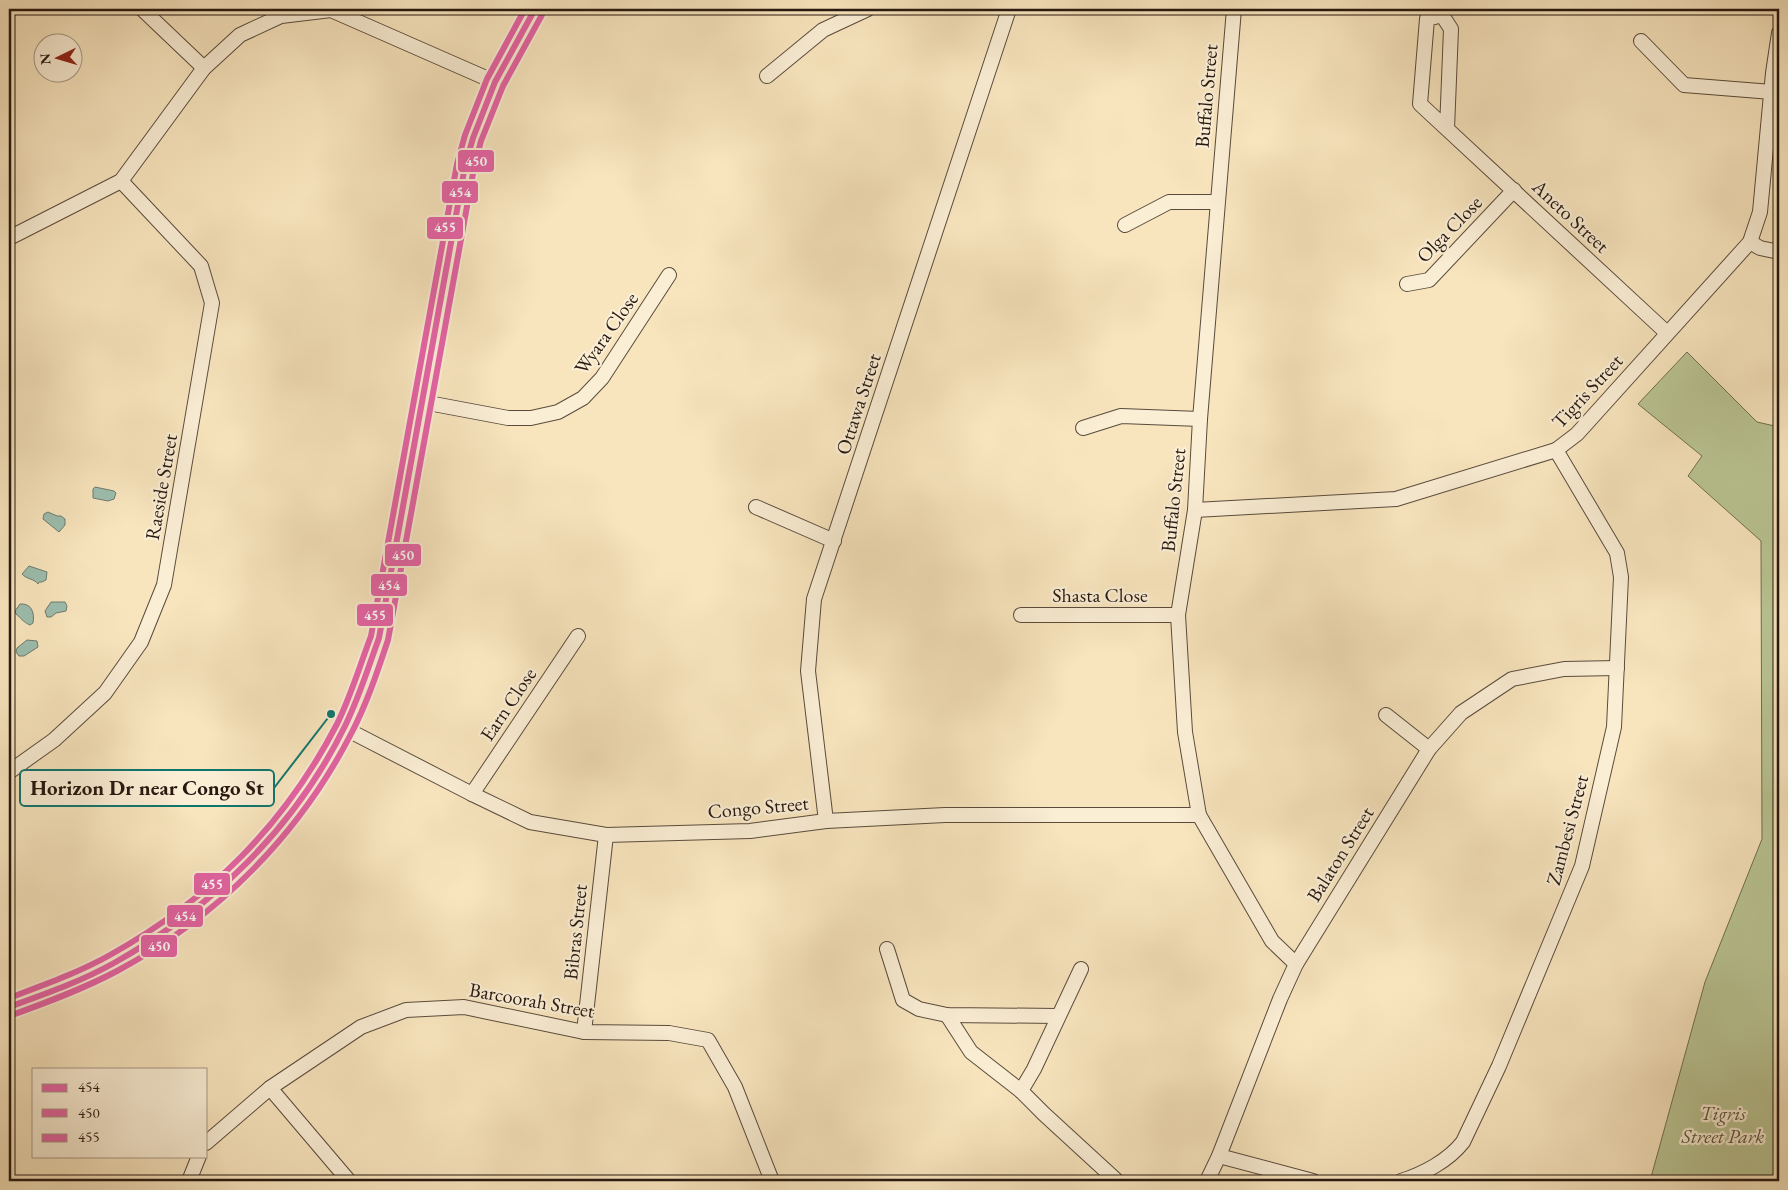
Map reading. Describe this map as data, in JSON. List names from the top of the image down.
{
  "streets": {
    "street": [
      "Buffalo Street",
      "Aneto Street",
      "Olga Close",
      "Wyara Close",
      "Tigris Street",
      "Ottawa Street",
      "Raeside Street",
      "Shasta Close",
      "Earn Close",
      "Congo Street",
      "Zambesi Street",
      "Balaton Street",
      "Bibras Street",
      "Barcoorah Street"
    ]
  },
  "crossings": [
    ["Buffalo Street", "Tigris Street"],
    ["Buffalo Street", "Shasta Close"],
    ["Buffalo Street", "Congo Street"],
    ["Buffalo Street", "Balaton Street"],
    ["Aneto Street", "Olga Close"],
    ["Aneto Street", "Tigris Street"],
    ["Tigris Street", "Zambesi Street"],
    ["Ottawa Street", "Congo Street"],
    ["Earn Close", "Congo Street"],
    ["Congo Street", "Bibras Street"],
    ["Zambesi Street", "Balaton Street"],
    ["Bibras Street", "Barcoorah Street"]
  ],
  "parks": ["Tigris Street Park"],
  "places": ["Horizon Dr near Congo St"],
  "lines": ["transit line 454", "transit line 455", "transit line 450"],
  "legend": ["454", "450", "455"],
  "north": "left"
}
